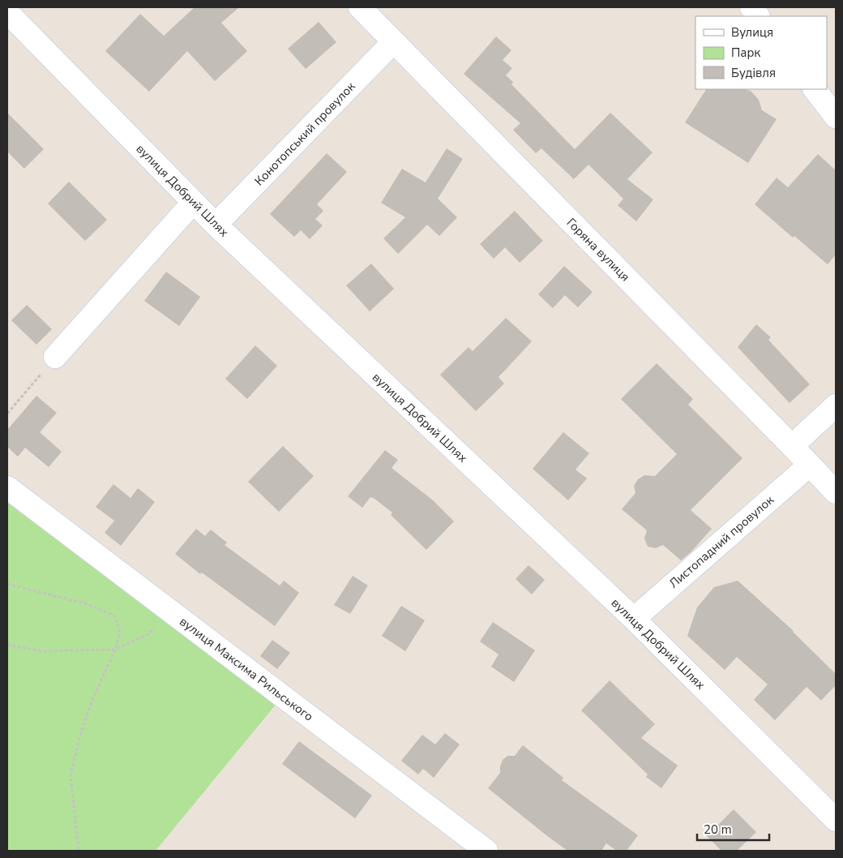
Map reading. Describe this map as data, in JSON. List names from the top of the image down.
{
  "streets": {
    "street": [
      "Конотопський провулок",
      "вулиця Добрий Шлях",
      "Горяна вулиця",
      "Листопадний провулок",
      "вулиця Максима Рильського"
    ]
  },
  "crossings": [
    ["Конотопський провулок", "вулиця Добрий Шлях"],
    ["Конотопський провулок", "Горяна вулиця"],
    ["вулиця Добрий Шлях", "Листопадний провулок"],
    ["Горяна вулиця", "Листопадний провулок"]
  ],
  "legend": ["Вулиця", "Парк", "Будівля"],
  "scale_bar": "20 m"
}
